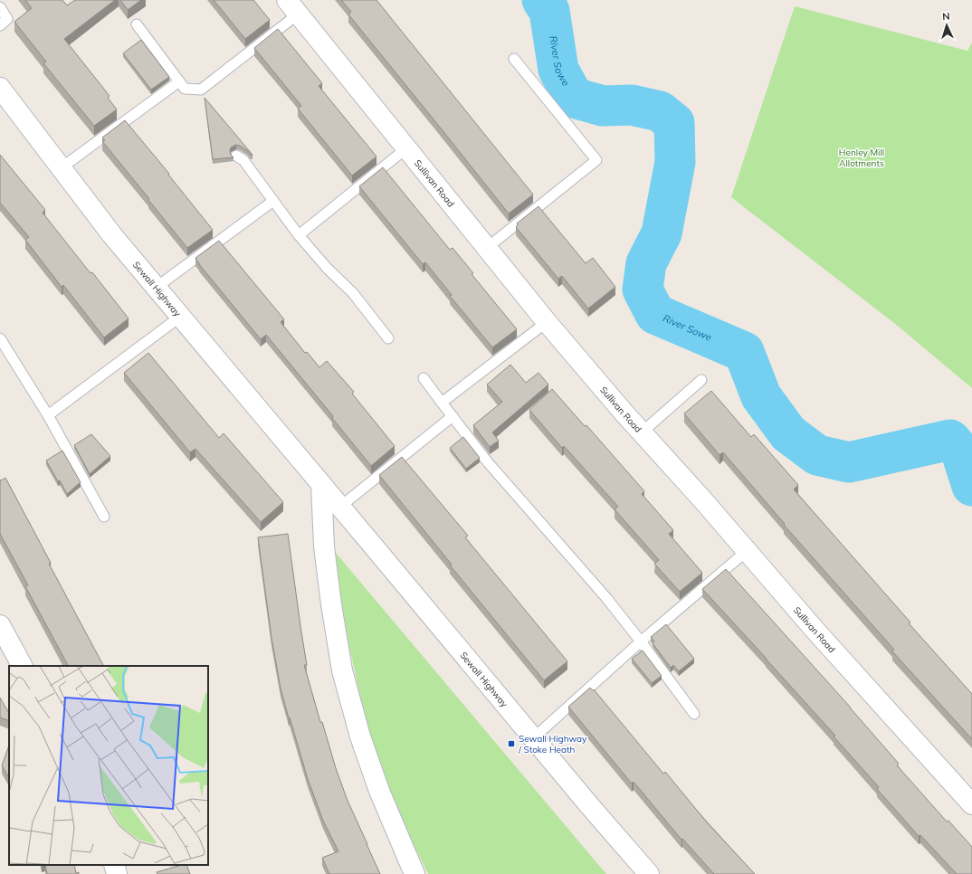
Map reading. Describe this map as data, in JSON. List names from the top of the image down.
{
  "streets": {
    "street": ["Sullivan Road", "Sewall Highway"]
  },
  "water": ["River Sowe"],
  "parks": ["Henley Mill Allotments"],
  "places": {
    "transit": ["Sewall Highway / Stoke Heath"]
  },
  "north": "top"
}
